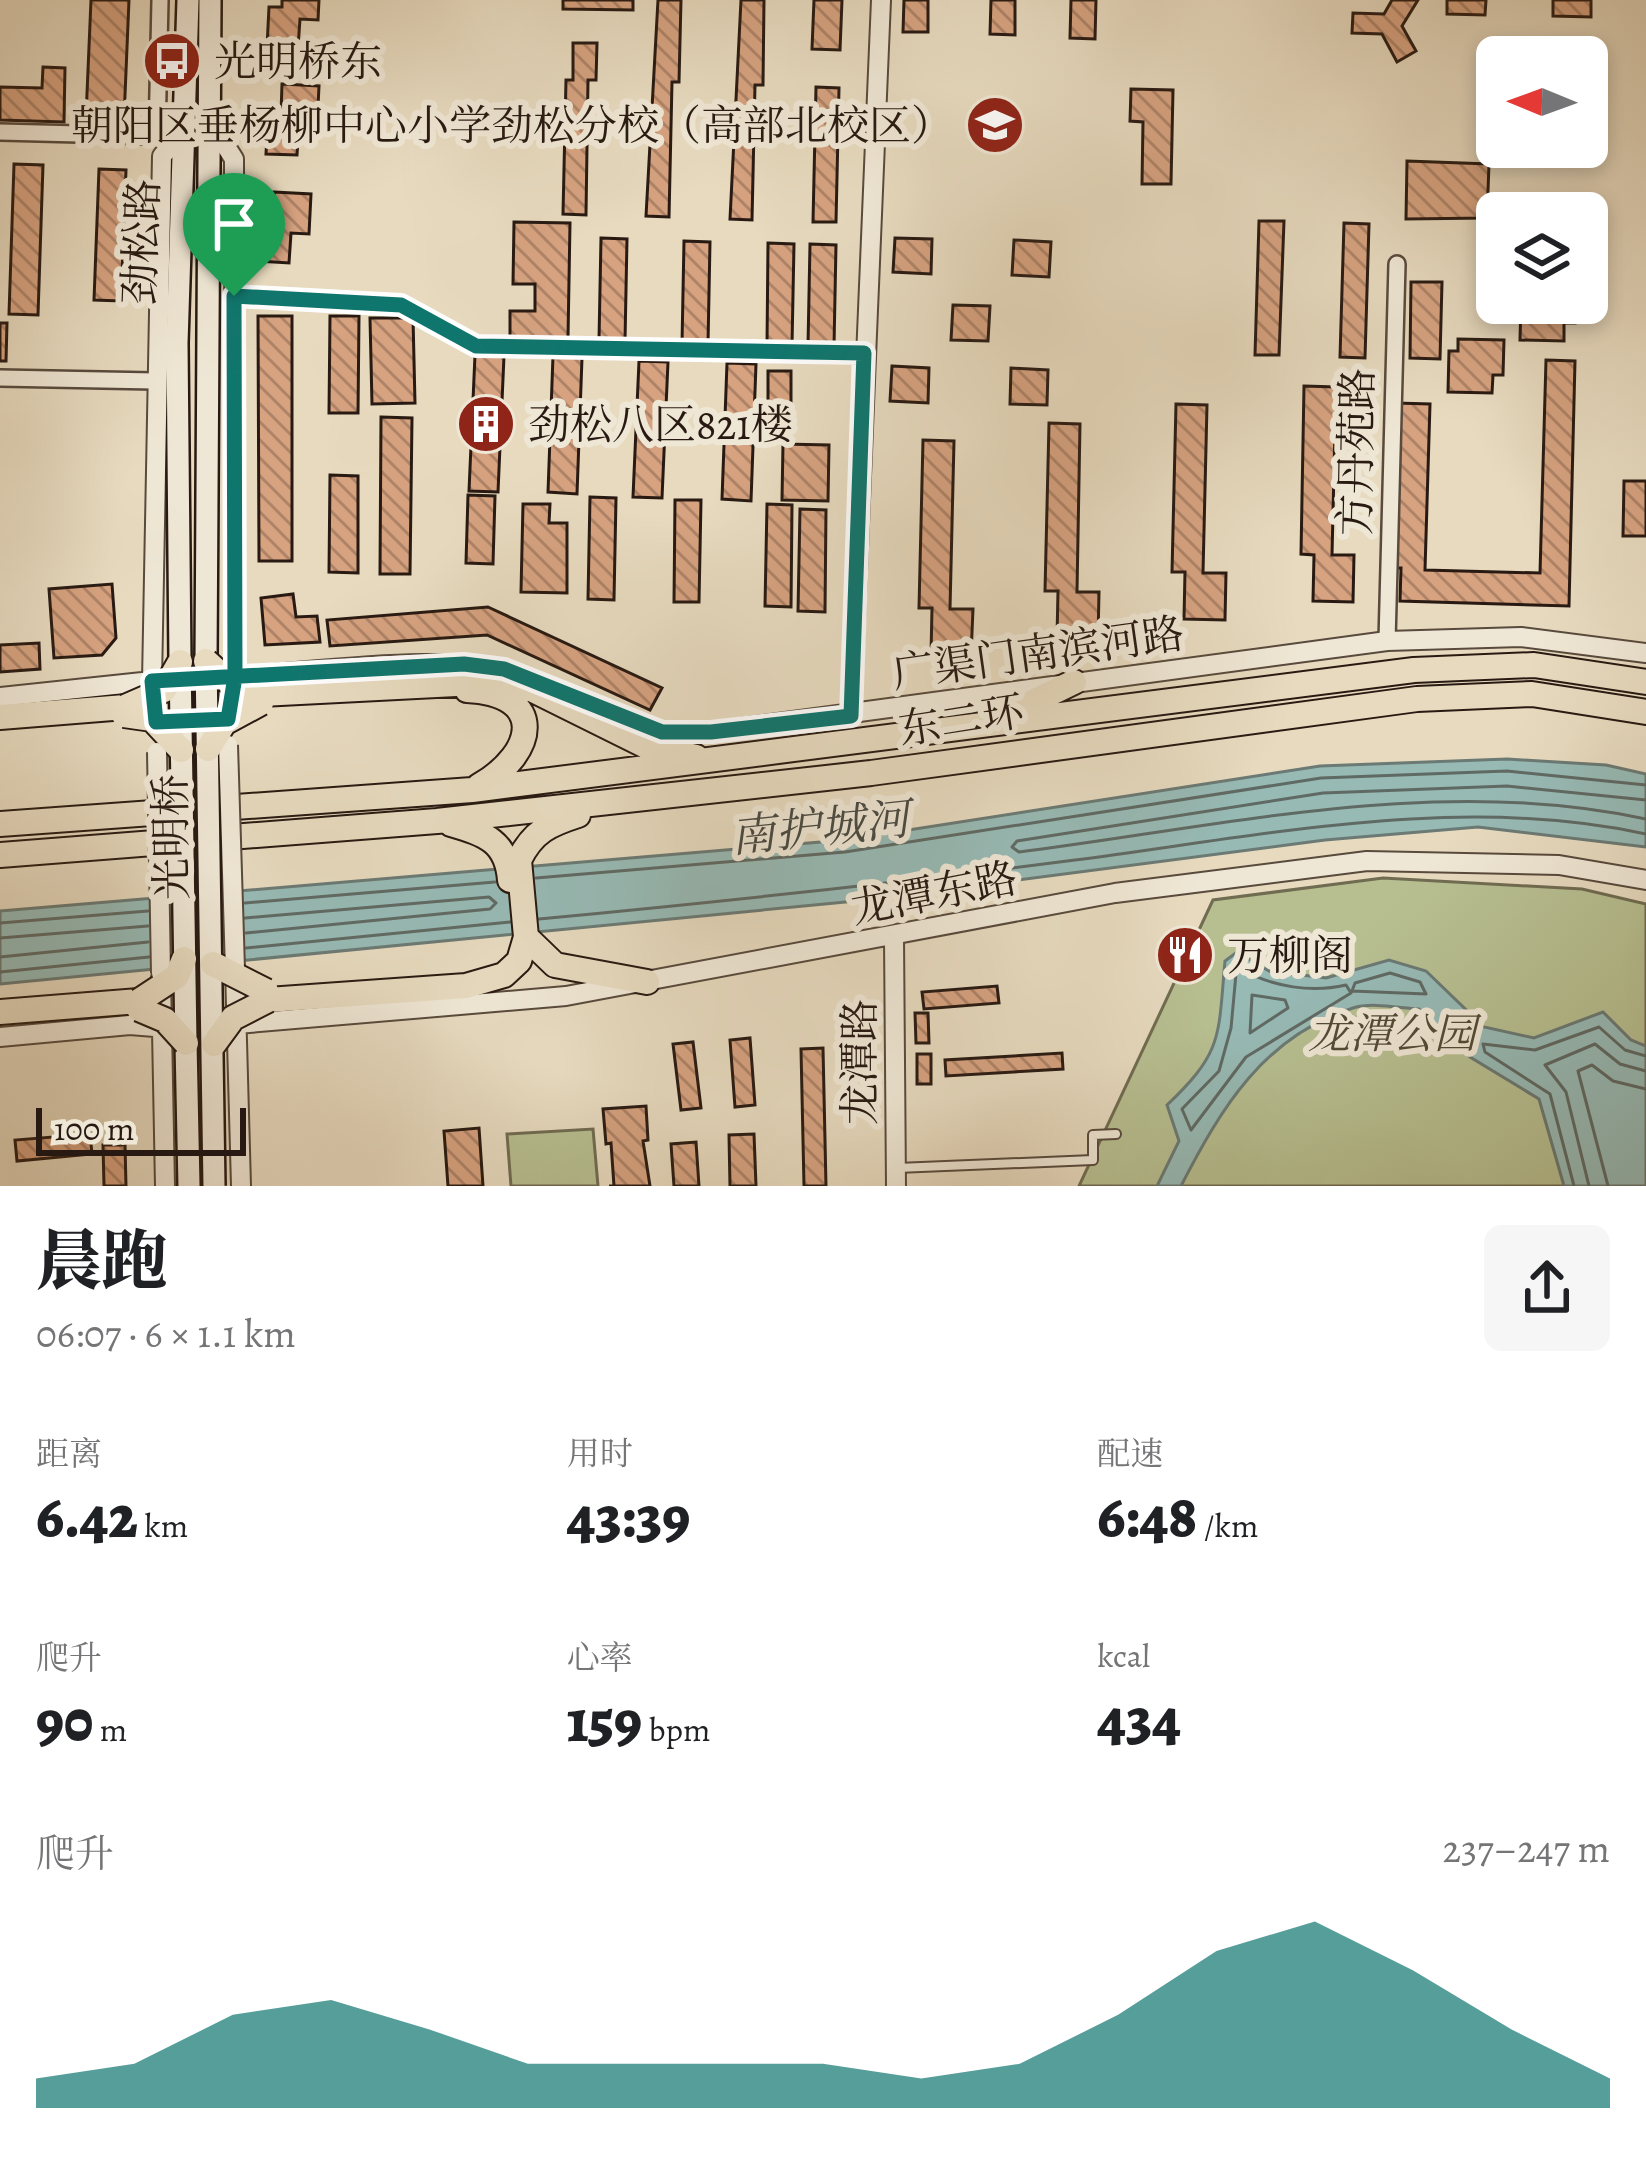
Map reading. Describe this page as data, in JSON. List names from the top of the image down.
{
  "streets": {
    "highway": ["东二环"],
    "main road": ["劲松路", "光明桥"],
    "street": [
      "方丹苑路",
      "广渠门南滨河路",
      "龙潭东路",
      "龙潭路"
    ]
  },
  "crossings": [
    ["劲松路", "光明桥"],
    ["方丹苑路", "广渠门南滨河路"],
    ["光明桥", "龙潭东路"],
    ["龙潭东路", "龙潭路"]
  ],
  "water": ["南护城河"],
  "parks": ["龙潭公园"],
  "places": {
    "bus stop": ["光明桥东"],
    "school or university": ["朝阳区垂杨柳中心小学劲松分校（高部北校区）"],
    "building": ["劲松八区821楼"],
    "restaurant": ["万柳阁"]
  },
  "scale_bar": "100 m",
  "north": "left",
  "page": {
    "scale": "100 m",
    "heading": ["晨跑", "06:07 · 6 × 1.1 km"],
    "stats": [
      ["距离", "6.42 km"],
      ["用时", "43:39"],
      ["配速", "6:48 /km"],
      ["爬升", "90 m"],
      ["心率", "159 bpm"],
      ["kcal", "434"]
    ],
    "chart": ["爬升", "237–247 m"]
  }
}
